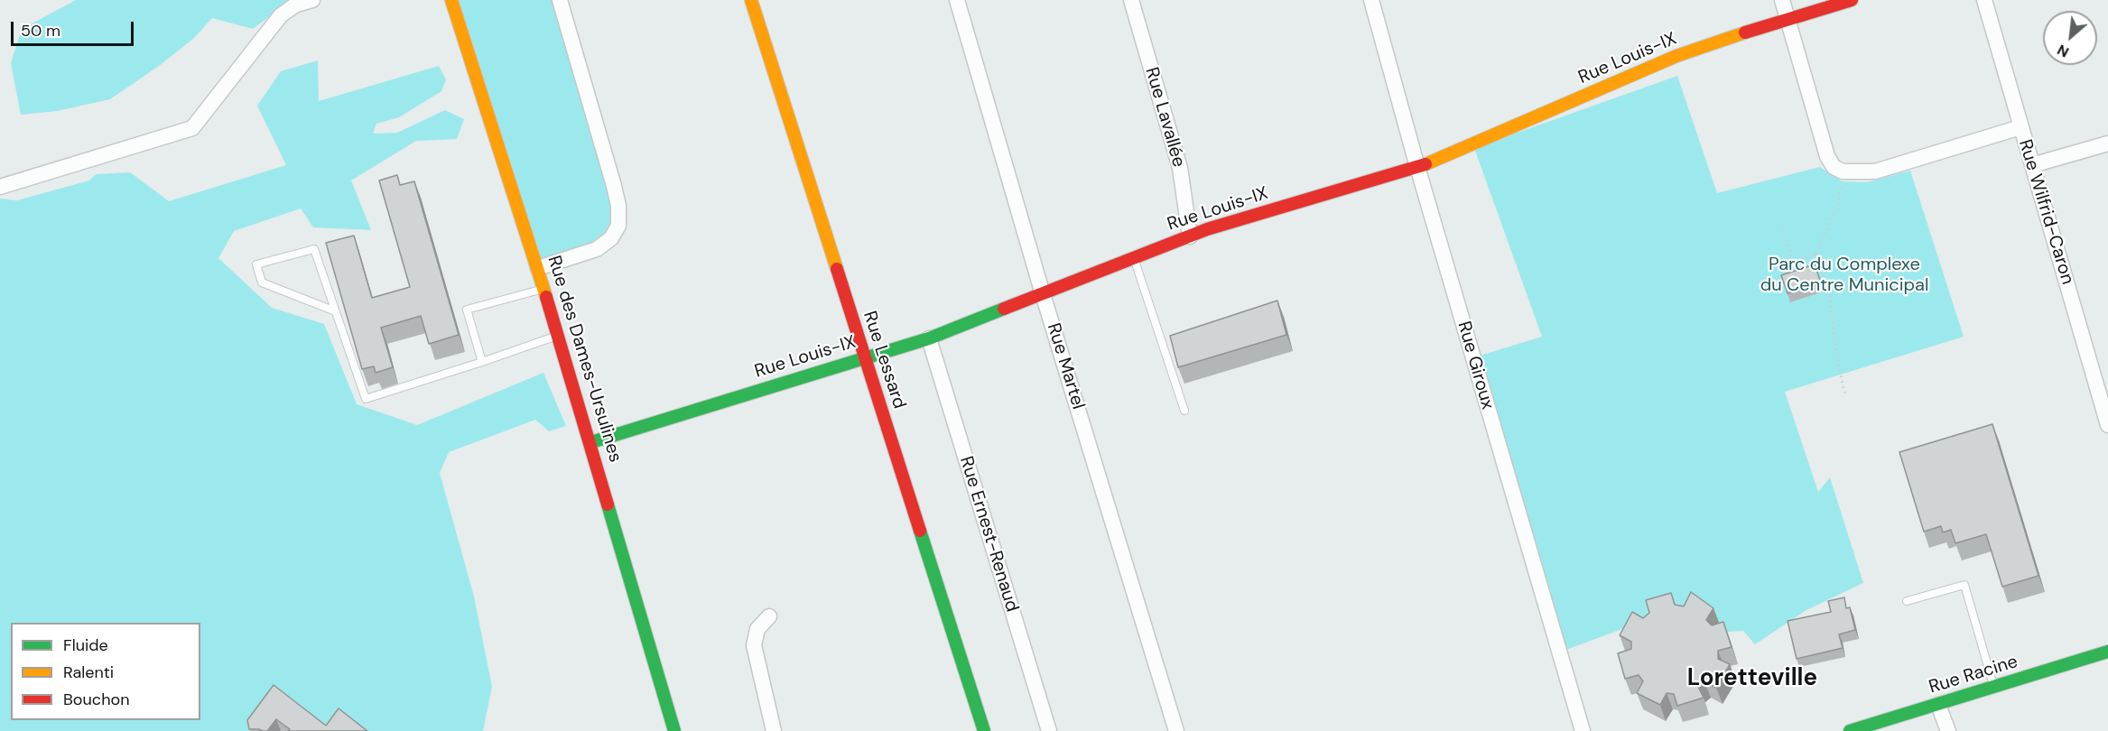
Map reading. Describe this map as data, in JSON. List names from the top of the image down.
{
  "streets": {
    "street": [
      "Rue Louis-IX",
      "Rue Lavallée",
      "Rue Wilfrid-Caron",
      "Rue des Dames-Ursulines",
      "Rue Lessard",
      "Rue Giroux",
      "Rue Martel",
      "Rue Ernest-Renaud",
      "Rue Racine"
    ]
  },
  "crossings": [
    ["Rue Louis-IX", "Rue Lavallée"],
    ["Rue Louis-IX", "Rue des Dames-Ursulines"],
    ["Rue Louis-IX", "Rue Lessard"],
    ["Rue Louis-IX", "Rue Giroux"],
    ["Rue Louis-IX", "Rue Martel"],
    ["Rue Louis-IX", "Rue Ernest-Renaud"]
  ],
  "districts": ["Loretteville"],
  "parks": ["Parc du Complexe du Centre Municipal"],
  "legend": ["Fluide", "Ralenti", "Bouchon"],
  "scale_bar": "50 m",
  "north": "bottom left"
}
